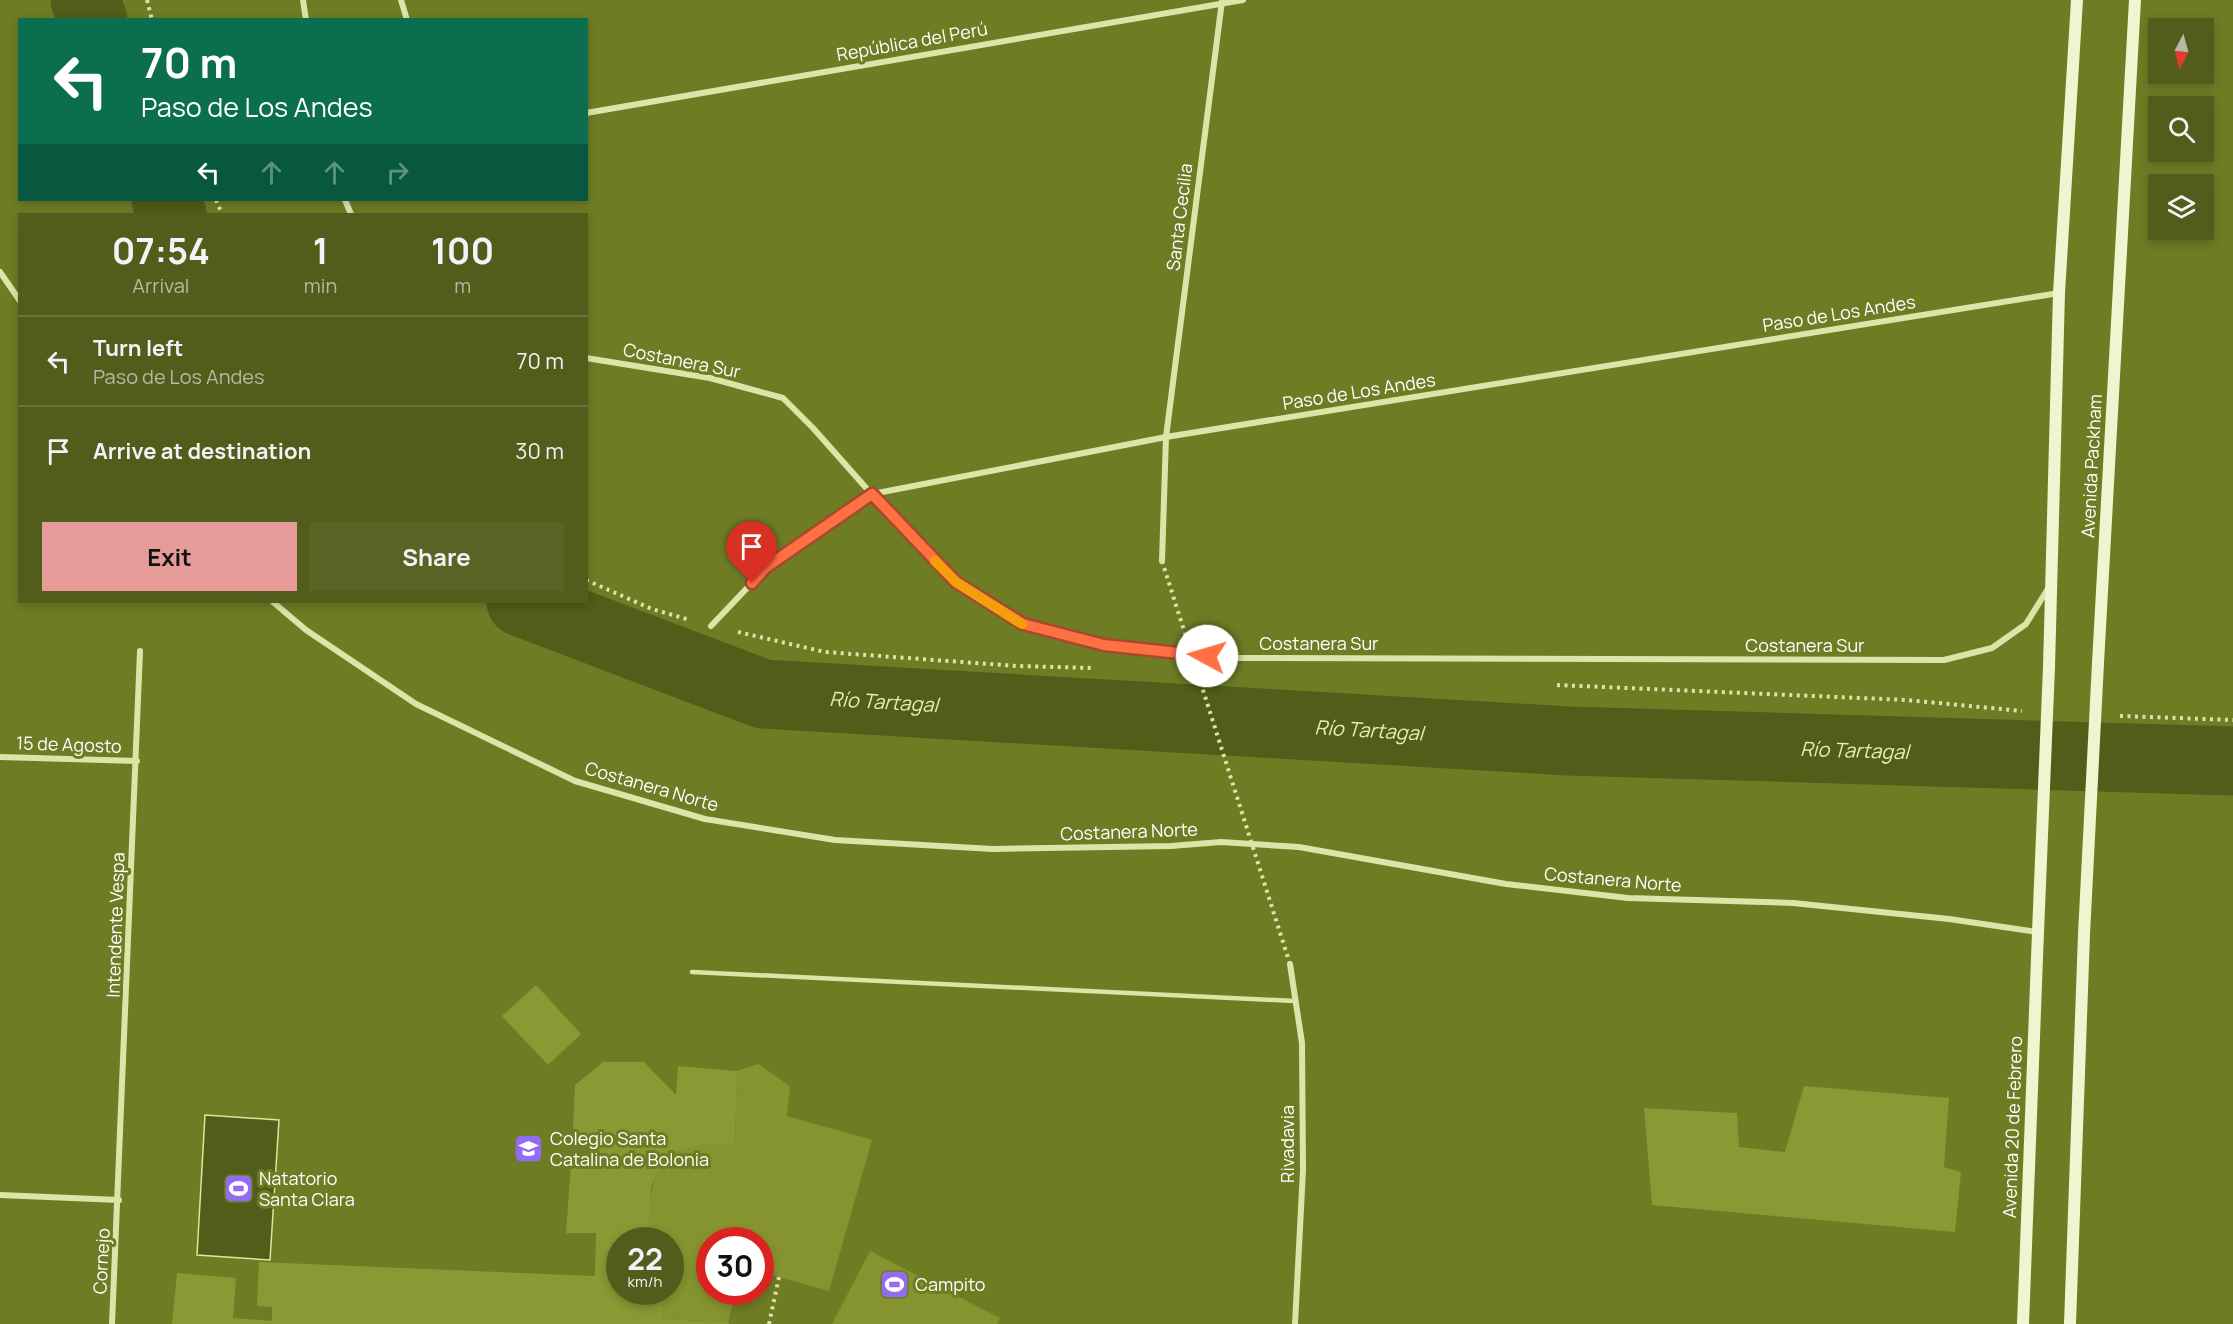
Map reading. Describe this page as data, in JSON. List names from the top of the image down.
{
  "streets": {
    "main road": ["Avenida Packham", "Avenida 20 de Febrero"],
    "street": [
      "República del Perú",
      "Santa Cecilia",
      "Paso de Los Andes",
      "Costanera Sur",
      "15 de Agosto",
      "Costanera Norte",
      "Intendente Vespa",
      "Rivadavia",
      "Cornejo"
    ]
  },
  "crossings": [
    ["República del Perú", "Santa Cecilia"],
    ["Santa Cecilia", "Paso de Los Andes"],
    ["Paso de Los Andes", "Costanera Sur"],
    ["Paso de Los Andes", "Avenida Packham"],
    ["Costanera Sur", "Avenida Packham"],
    ["Avenida Packham", "Costanera Norte"],
    ["Avenida Packham", "Avenida 20 de Febrero"],
    ["15 de Agosto", "Intendente Vespa"],
    ["Costanera Norte", "Avenida 20 de Febrero"],
    ["Intendente Vespa", "Cornejo"]
  ],
  "water": ["Río Tartagal"],
  "places": {
    "school or university": ["Colegio Santa Catalina de Bolonia"],
    "sports": ["Natatorio Santa Clara", "Campito"]
  },
  "north": "bottom",
  "page": {
    "turn": ["70 m", "Paso de Los Andes"],
    "eta": [
      "07:54",
      "Arrival",
      "1",
      "min",
      "100",
      "m"
    ],
    "list": [
      {
        "name": "Turn left",
        "note": "Paso de Los Andes",
        "value": "70 m"
      },
      {
        "name": "Arrive at destination",
        "value": "30 m"
      }
    ],
    "buttons": ["Exit", "Share"],
    "speed": "22 km/h",
    "limit": "30"
  }
}
